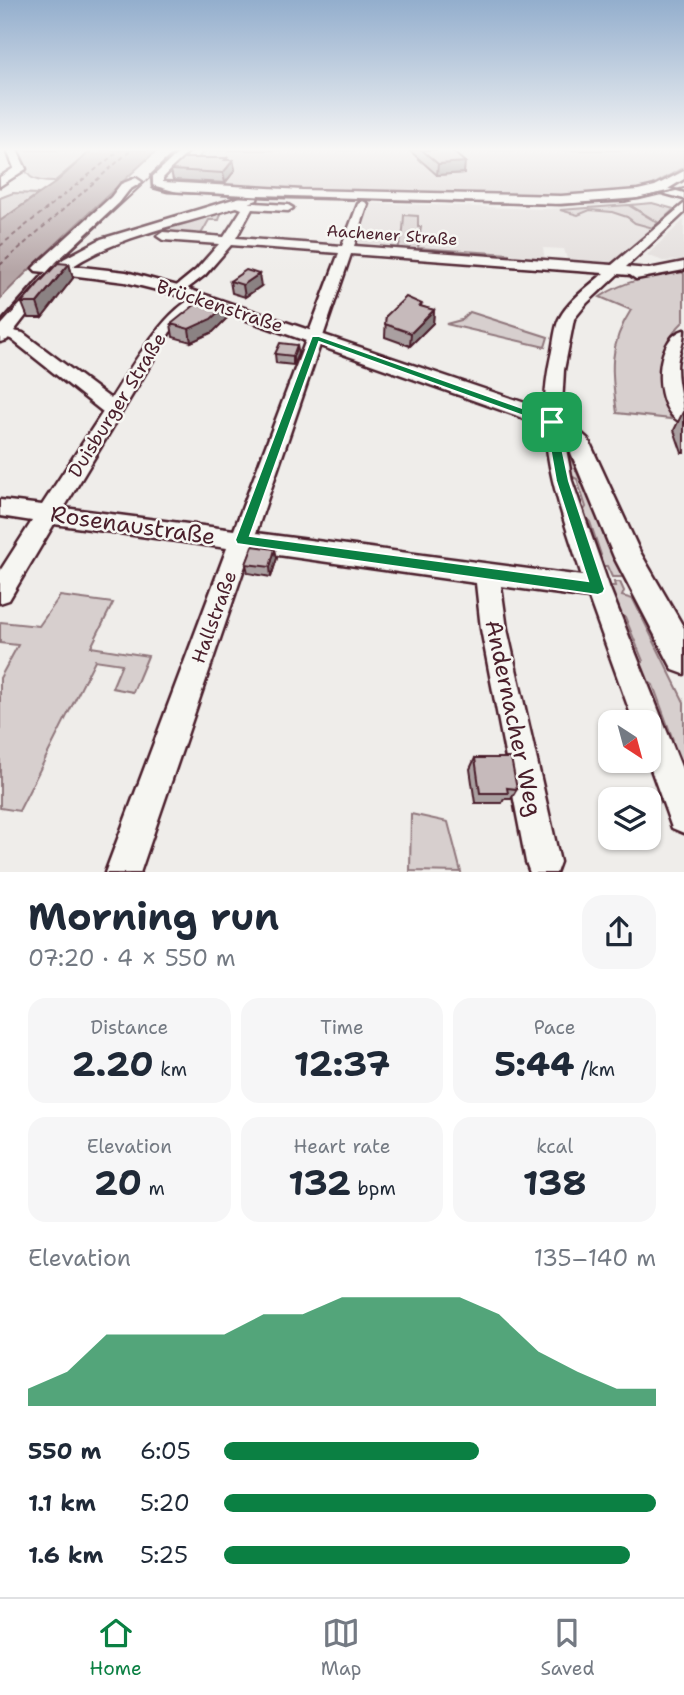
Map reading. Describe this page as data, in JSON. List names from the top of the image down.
{
  "streets": {
    "main road": ["Brückenstraße"],
    "street": [
      "Aachener Straße",
      "Duisburger Straße",
      "Rosenaustraße",
      "Hallstraße",
      "Andernacher Weg"
    ]
  },
  "crossings": [
    ["Aachener Straße", "Hallstraße"],
    ["Brückenstraße", "Duisburger Straße"],
    ["Brückenstraße", "Hallstraße"],
    ["Duisburger Straße", "Rosenaustraße"],
    ["Rosenaustraße", "Hallstraße"],
    ["Rosenaustraße", "Andernacher Weg"]
  ],
  "north": "bottom right",
  "page": {
    "heading": ["Morning run", "07:20 · 4 × 550 m"],
    "stats": [
      ["Distance", "2.20 km"],
      ["Time", "12:37"],
      ["Pace", "5:44 /km"],
      ["Elevation", "20 m"],
      ["Heart rate", "132 bpm"],
      ["kcal", "138"]
    ],
    "chart": ["Elevation", "135–140 m"],
    "list": [
      {
        "name": "550 m",
        "note": "6:05"
      },
      {
        "name": "1.1 km",
        "note": "5:20"
      },
      {
        "name": "1.6 km",
        "note": "5:25"
      }
    ],
    "tabs": ["Home", "Map", "Saved"]
  }
}
